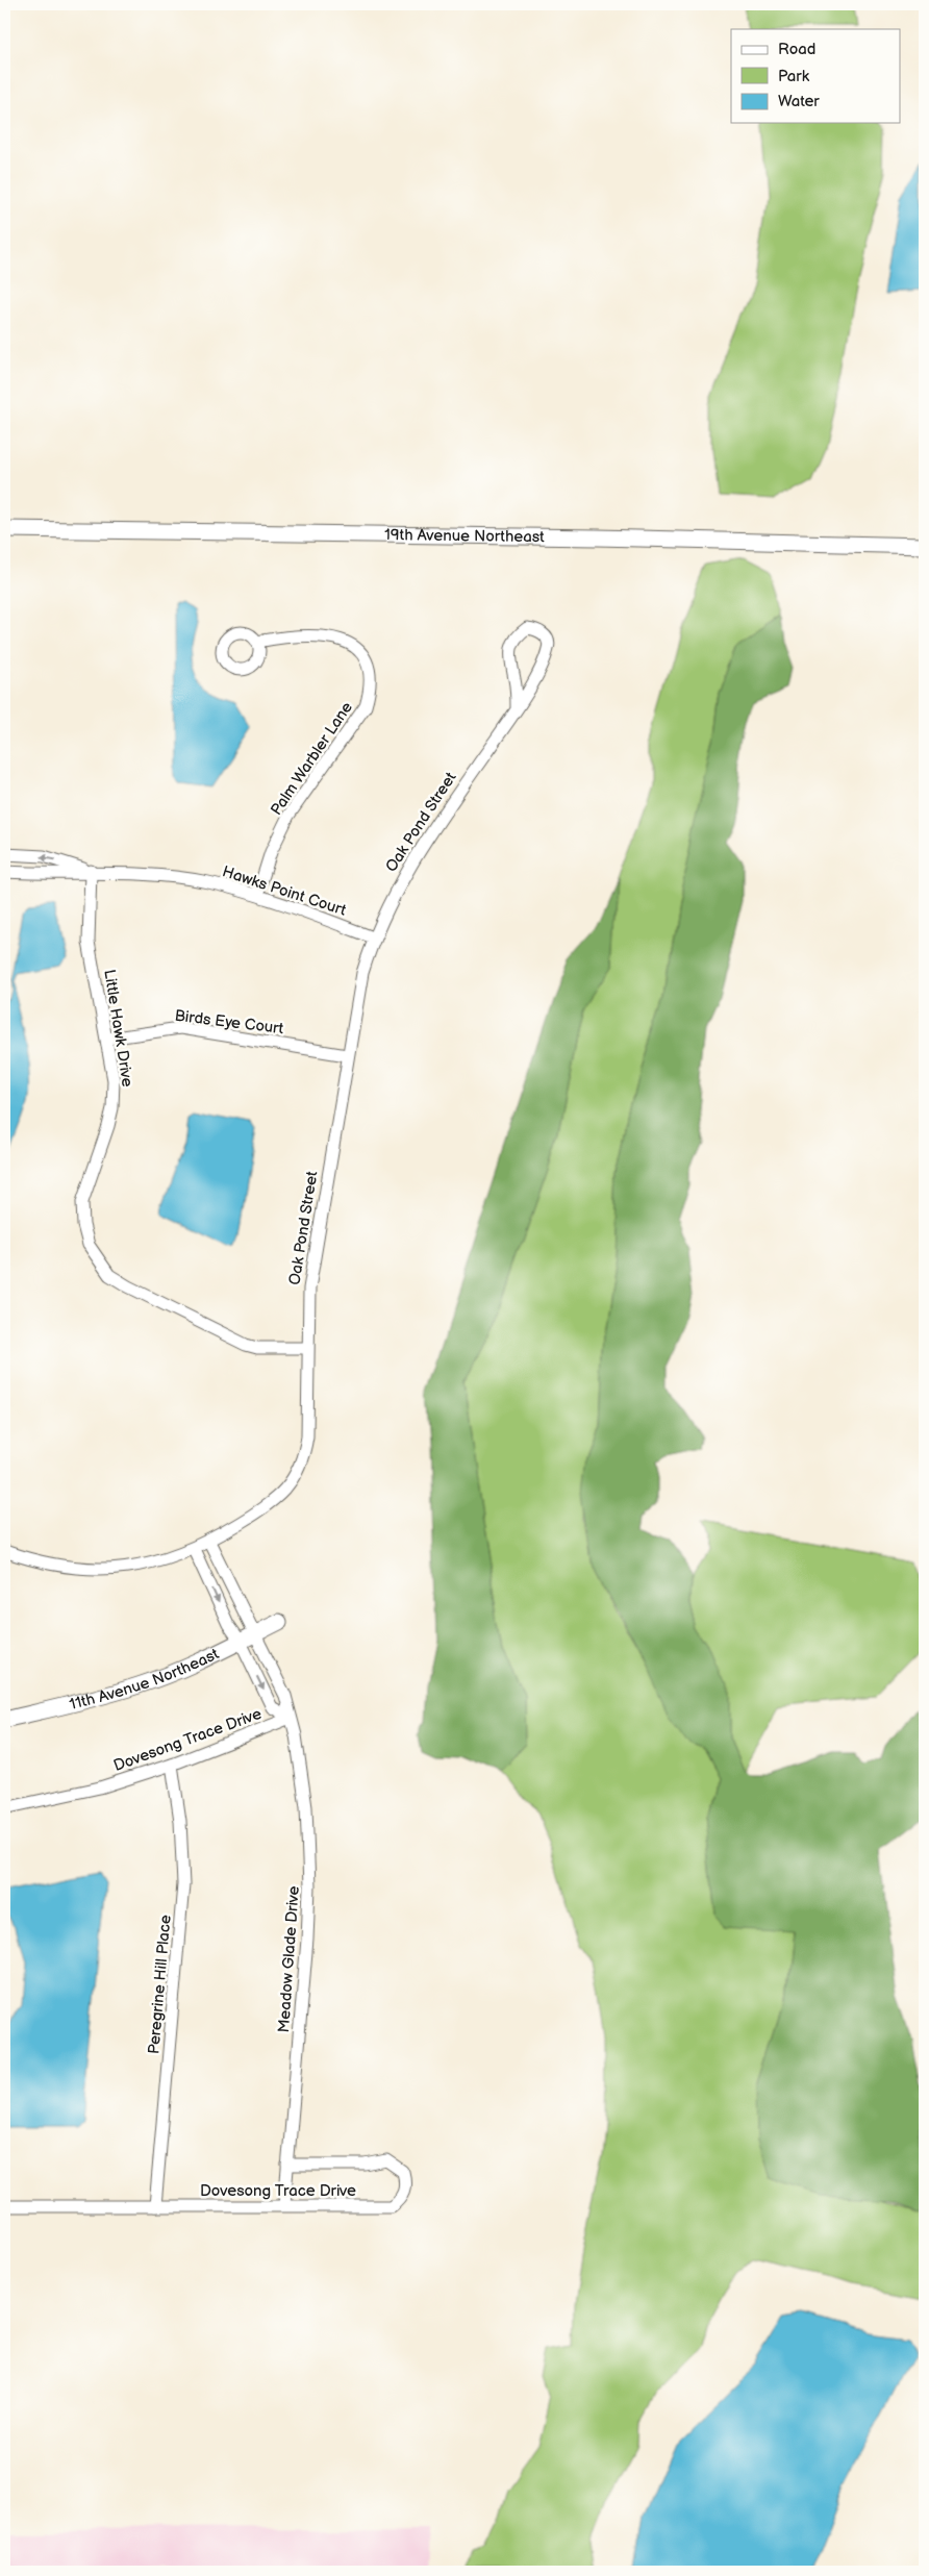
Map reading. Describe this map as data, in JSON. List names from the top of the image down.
{
  "streets": {
    "street": [
      "19th Avenue Northeast",
      "Palm Warbler Lane",
      "Oak Pond Street",
      "Hawks Point Court",
      "Birds Eye Court",
      "Little Hawk Drive",
      "11th Avenue Northeast",
      "Dovesong Trace Drive",
      "Meadow Glade Drive",
      "Peregrine Hill Place"
    ]
  },
  "crossings": [
    ["Palm Warbler Lane", "Hawks Point Court"],
    ["Oak Pond Street", "Hawks Point Court"],
    ["Oak Pond Street", "Birds Eye Court"],
    ["Oak Pond Street", "Little Hawk Drive"],
    ["Oak Pond Street", "Meadow Glade Drive"],
    ["Hawks Point Court", "Little Hawk Drive"],
    ["Birds Eye Court", "Little Hawk Drive"],
    ["11th Avenue Northeast", "Meadow Glade Drive"],
    ["Dovesong Trace Drive", "Meadow Glade Drive"],
    ["Dovesong Trace Drive", "Peregrine Hill Place"]
  ],
  "legend": ["Road", "Park", "Water"]
}
